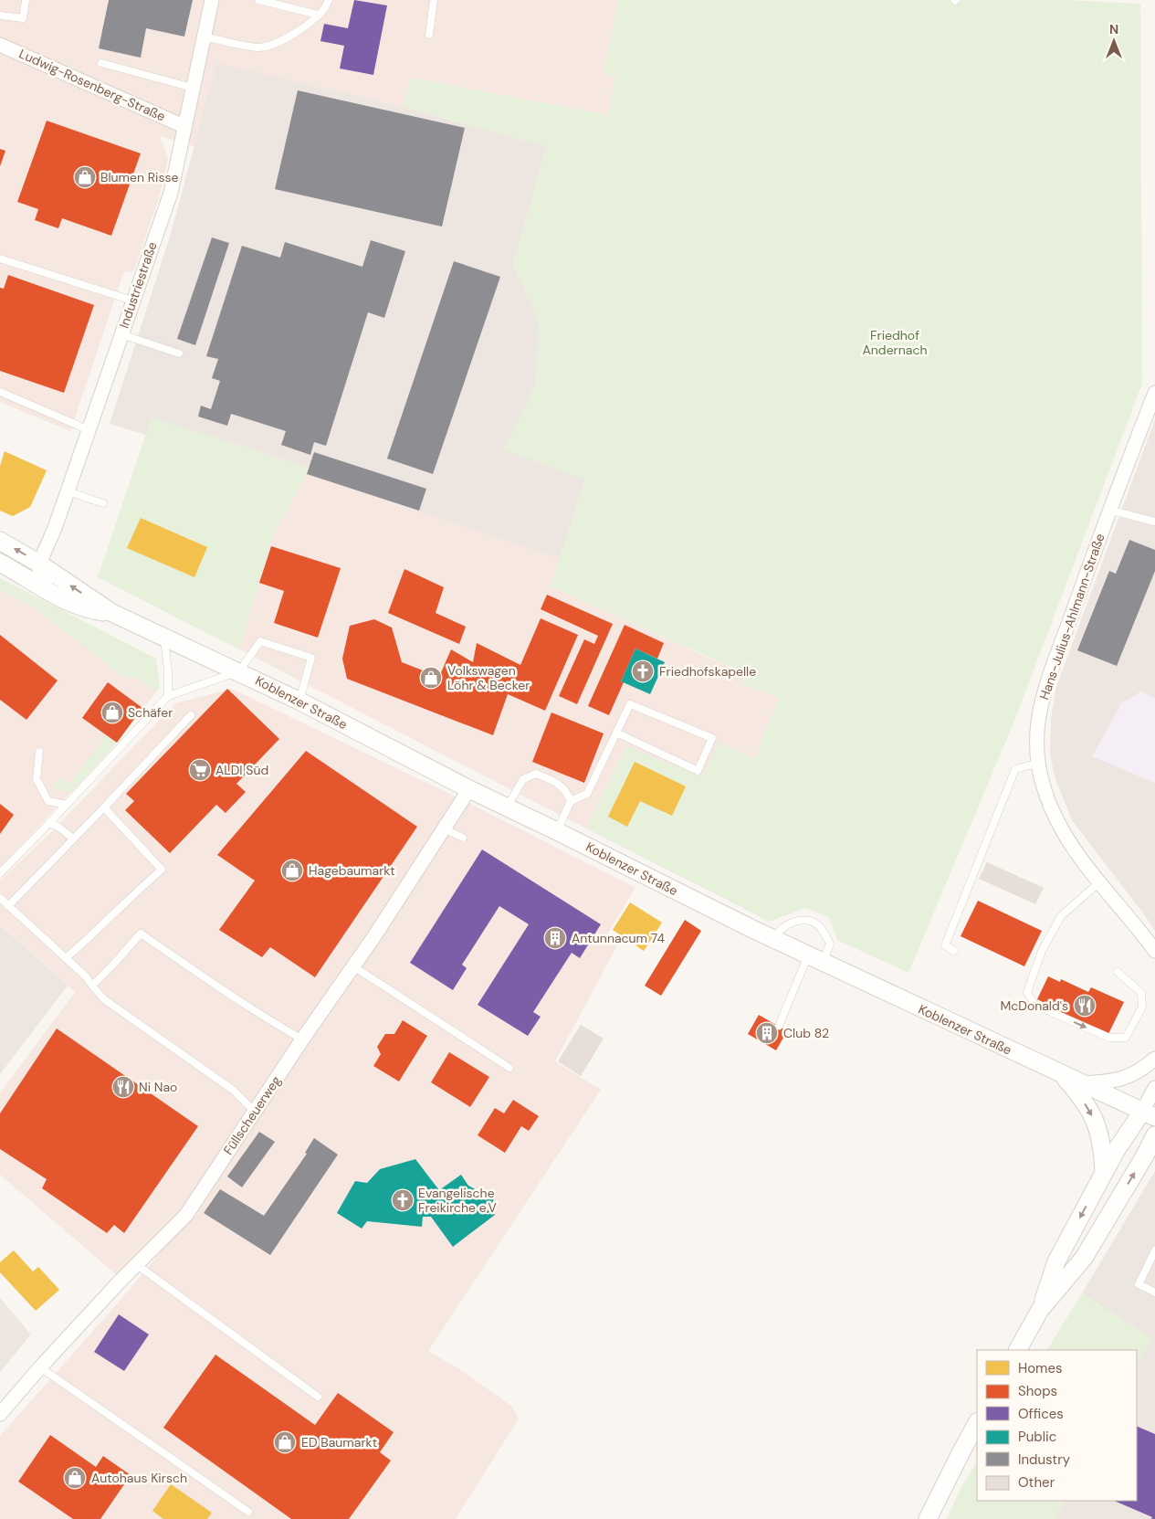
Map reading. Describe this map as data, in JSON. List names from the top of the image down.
{
  "streets": {
    "street": [
      "Ludwig-Rosenberg-Straße",
      "Industriestraße",
      "Hans-Julius-Ahlmann-Straße",
      "Koblenzer Straße",
      "Füllscheuerweg"
    ]
  },
  "crossings": [
    ["Ludwig-Rosenberg-Straße", "Industriestraße"],
    ["Industriestraße", "Koblenzer Straße"],
    ["Koblenzer Straße", "Füllscheuerweg"]
  ],
  "parks": ["Friedhof Andernach"],
  "places": {
    "shop": [
      "Blumen Risse",
      "Volkswagen Löhr & Becker",
      "Schäfer",
      "Hagebaumarkt",
      "ED Baumarkt",
      "Autohaus Kirsch"
    ],
    "church": ["Friedhofskapelle", "Evangelische Freikirche e.V"],
    "supermarket": ["ALDI Süd"],
    "building": ["Antunnacum 74", "Club 82"],
    "restaurant": ["McDonald's", "Ni Nao"]
  },
  "legend": [
    "Homes",
    "Shops",
    "Offices",
    "Public",
    "Industry",
    "Other"
  ],
  "north": "top"
}
